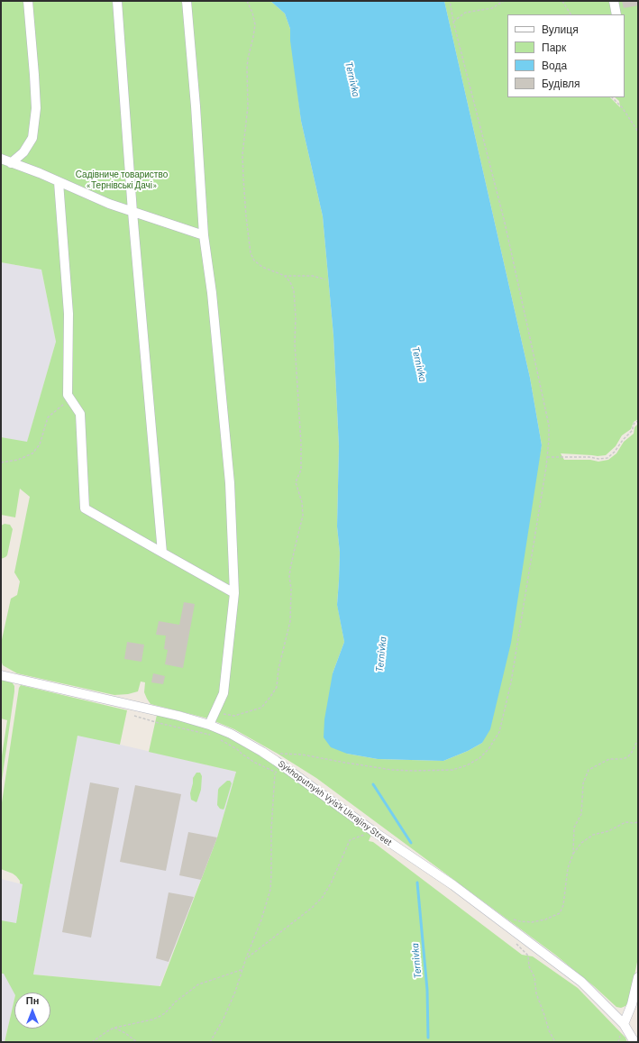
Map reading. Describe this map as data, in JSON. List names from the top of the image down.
{
  "streets": {
    "street": ["Sykhoputnykh Vyis'k Ukrajiny Street"]
  },
  "water": ["Ternivka"],
  "parks": ["Садівниче товариство «Тернівські Дачі»"],
  "legend": [
    "Вулиця",
    "Парк",
    "Вода",
    "Будівля"
  ],
  "north": "top"
}
